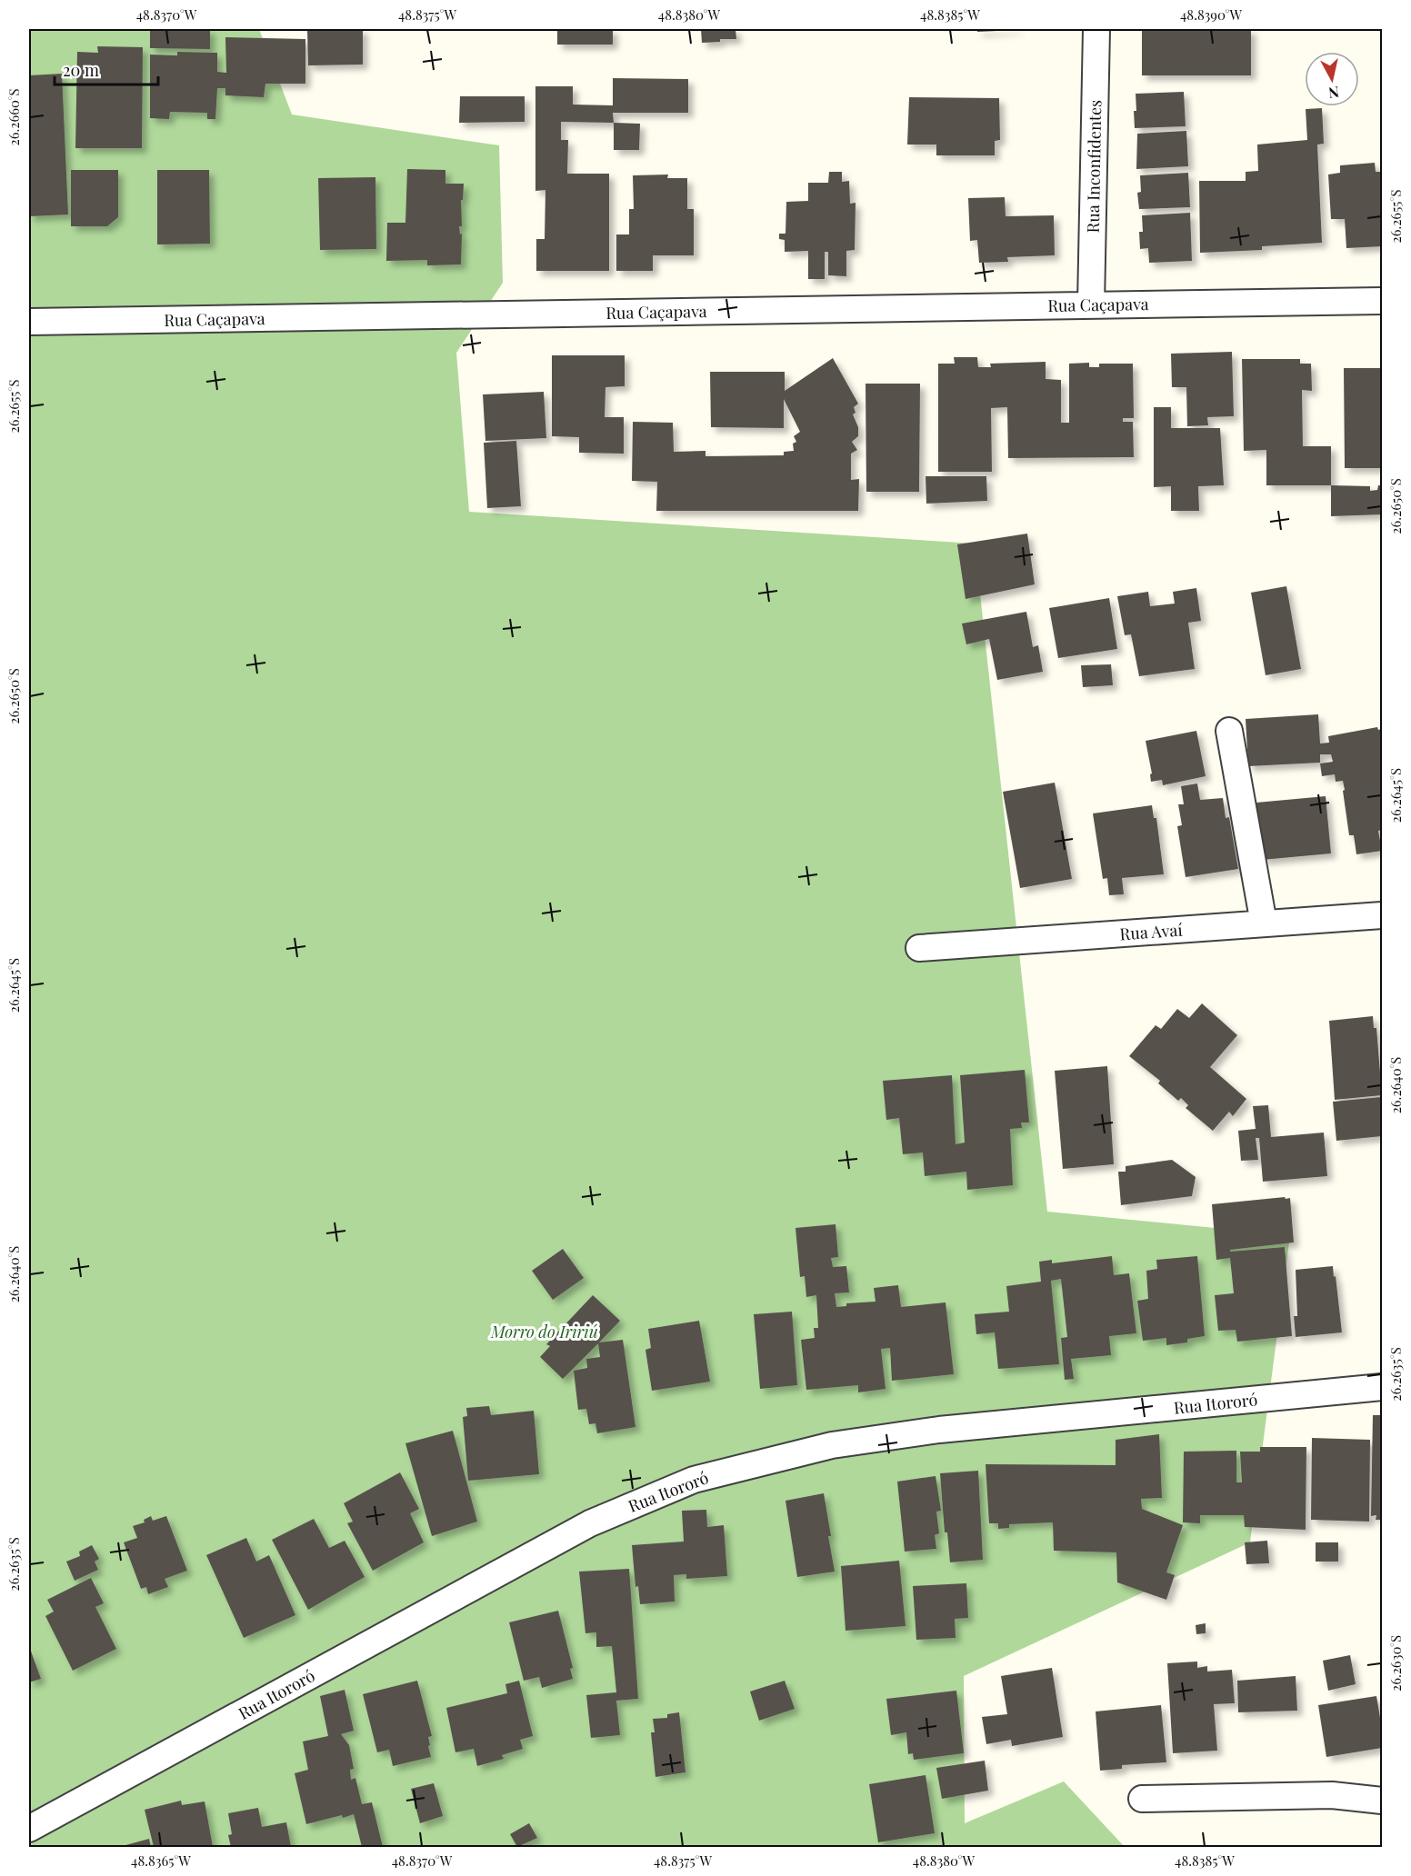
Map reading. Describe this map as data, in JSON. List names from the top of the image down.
{
  "streets": {
    "street": [
      "Rua Inconfidentes",
      "Rua Caçapava",
      "Rua Avaí",
      "Rua Itororó"
    ]
  },
  "crossings": [
    ["Rua Inconfidentes", "Rua Caçapava"]
  ],
  "parks": ["Morro do Iririú"],
  "scale_bar": "20 m",
  "north": "bottom",
  "coordinates": [
    "48.8370°W",
    "48.8375°W",
    "48.8380°W",
    "48.8385°W",
    "48.8390°W",
    "26.2660°S",
    "26.2655°S",
    "26.2650°S",
    "26.2645°S",
    "26.2640°S",
    "26.2635°S",
    "26.2630°S",
    "48.8365°W"
  ]
}
